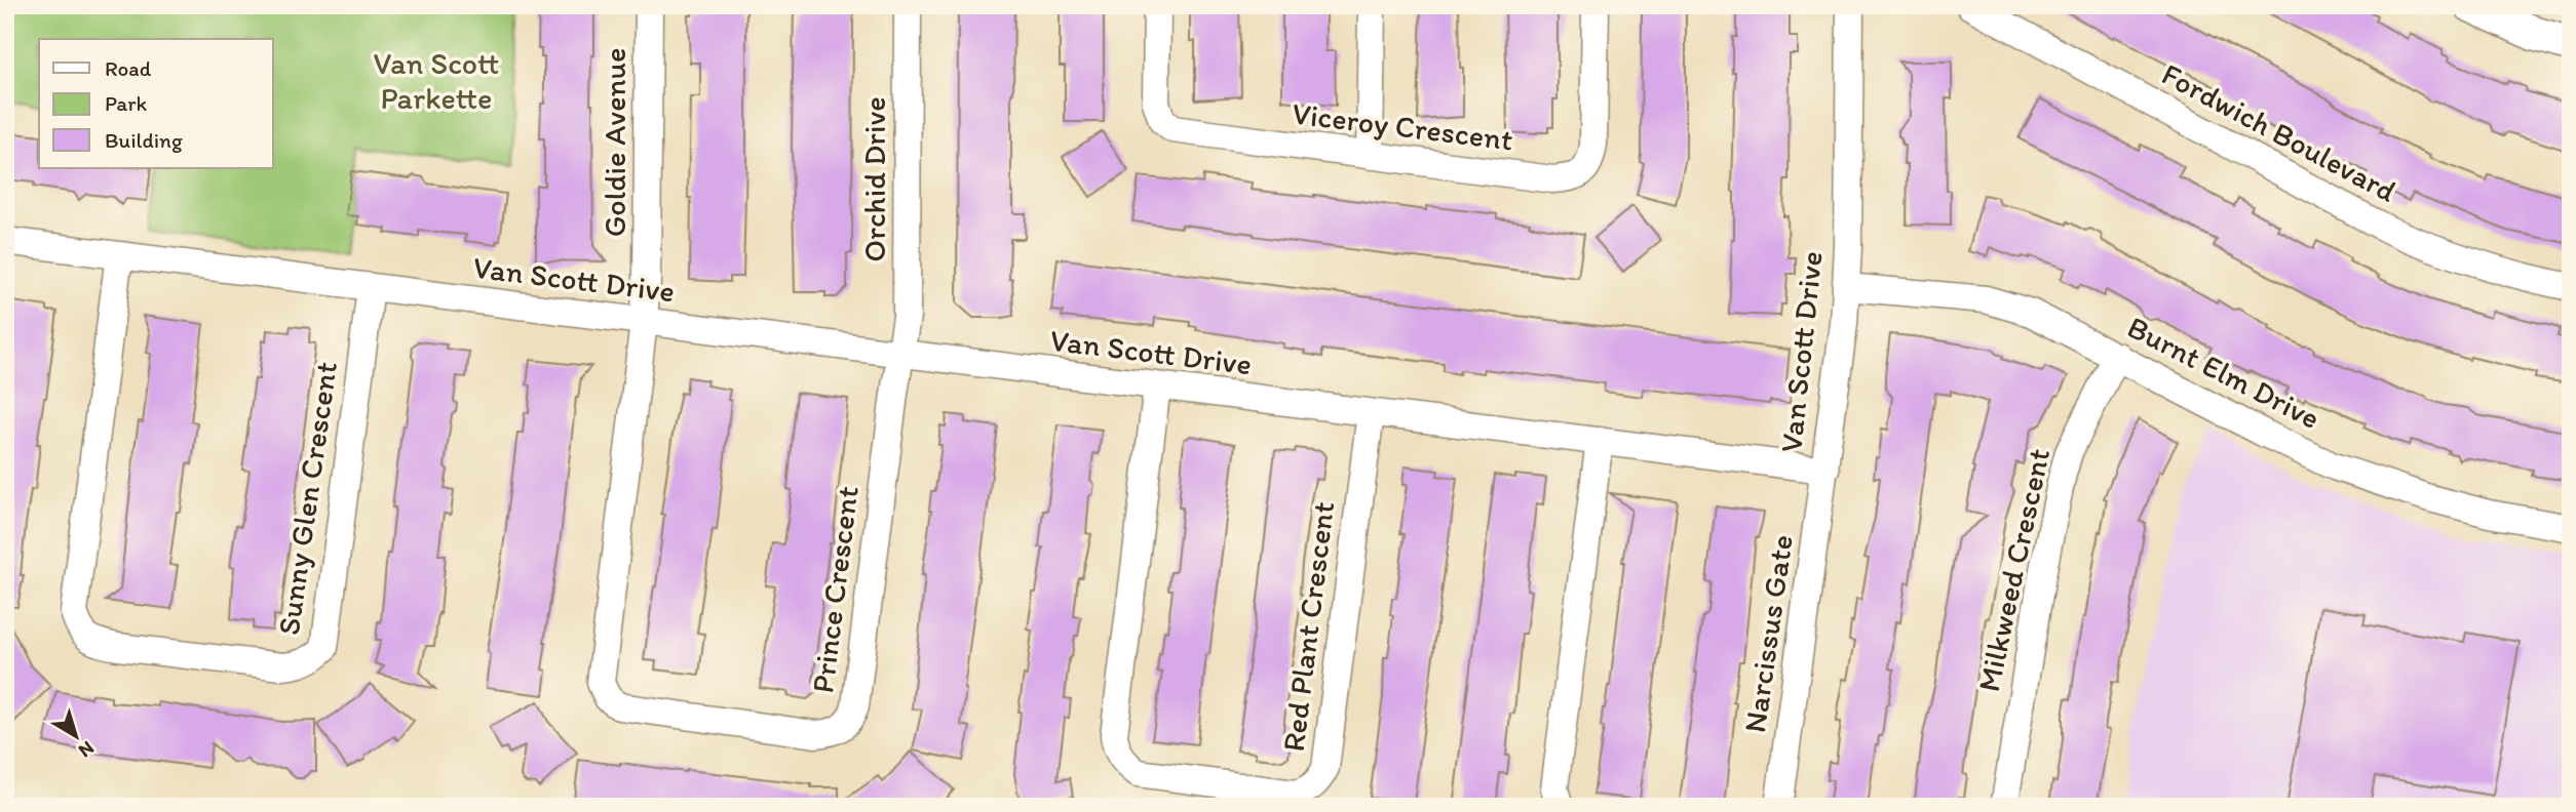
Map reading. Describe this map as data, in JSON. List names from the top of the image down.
{
  "streets": {
    "street": [
      "Viceroy Crescent",
      "Fordwich Boulevard",
      "Goldie Avenue",
      "Orchid Drive",
      "Van Scott Drive",
      "Burnt Elm Drive",
      "Sunny Glen Crescent",
      "Milkweed Crescent",
      "Prince Crescent",
      "Red Plant Crescent",
      "Narcissus Gate"
    ]
  },
  "crossings": [
    ["Goldie Avenue", "Van Scott Drive"],
    ["Goldie Avenue", "Prince Crescent"],
    ["Orchid Drive", "Van Scott Drive"],
    ["Orchid Drive", "Prince Crescent"],
    ["Van Scott Drive", "Burnt Elm Drive"],
    ["Van Scott Drive", "Sunny Glen Crescent"],
    ["Van Scott Drive", "Prince Crescent"],
    ["Van Scott Drive", "Red Plant Crescent"],
    ["Van Scott Drive", "Narcissus Gate"],
    ["Burnt Elm Drive", "Milkweed Crescent"]
  ],
  "parks": ["Van Scott Parkette"],
  "legend": ["Road", "Park", "Building"],
  "north": "bottom right"
}
